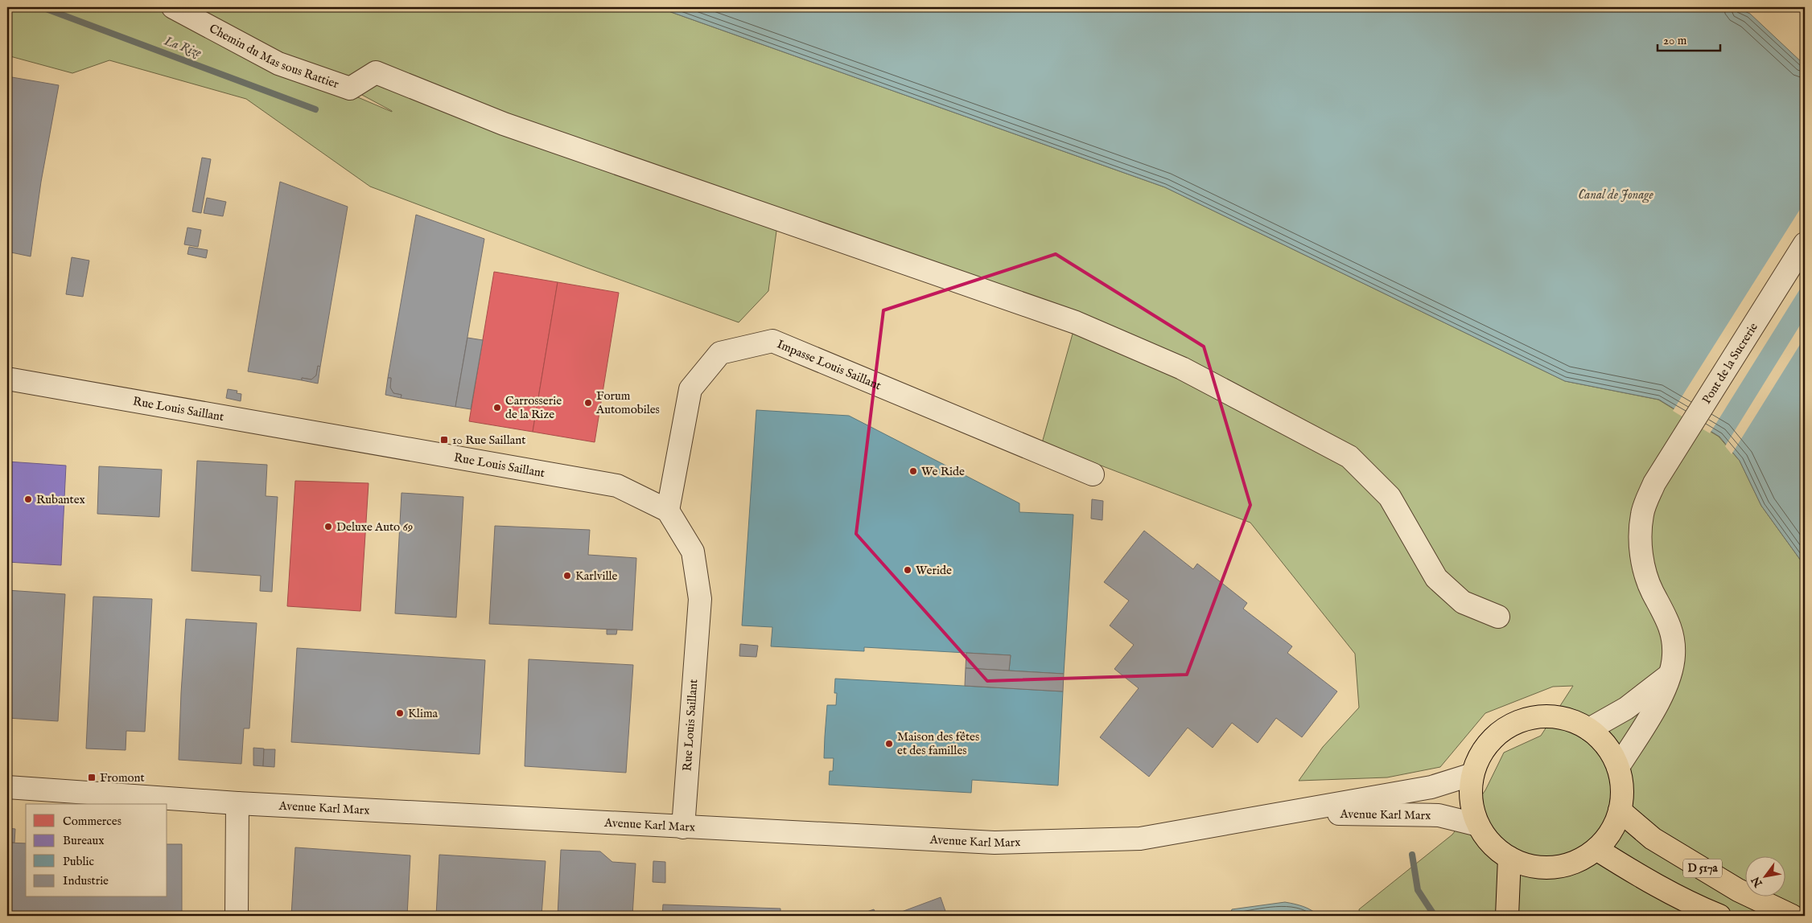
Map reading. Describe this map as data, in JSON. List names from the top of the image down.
{
  "streets": {
    "main road": ["D 517a"],
    "street": [
      "Chemin du Mas sous Rattier",
      "Pont de la Sucrerie",
      "Impasse Louis Saillant",
      "Rue Louis Saillant",
      "Avenue Karl Marx"
    ]
  },
  "crossings": [
    ["Impasse Louis Saillant", "Rue Louis Saillant"],
    ["Rue Louis Saillant", "Avenue Karl Marx"]
  ],
  "water": ["La Rize", "Canal de Jonage"],
  "places": {
    "other": [
      "Forum Automobiles",
      "Carrosserie de la Rize",
      "We Ride",
      "Rubantex",
      "Deluxe Auto 69",
      "Weride",
      "Karlville",
      "Klima",
      "Maison des fêtes et des familles"
    ],
    "transit": ["10 Rue Saillant", "Fromont"]
  },
  "legend": [
    "Commerces",
    "Bureaux",
    "Public",
    "Industrie"
  ],
  "scale_bar": "20 m",
  "north": "bottom left"
}
